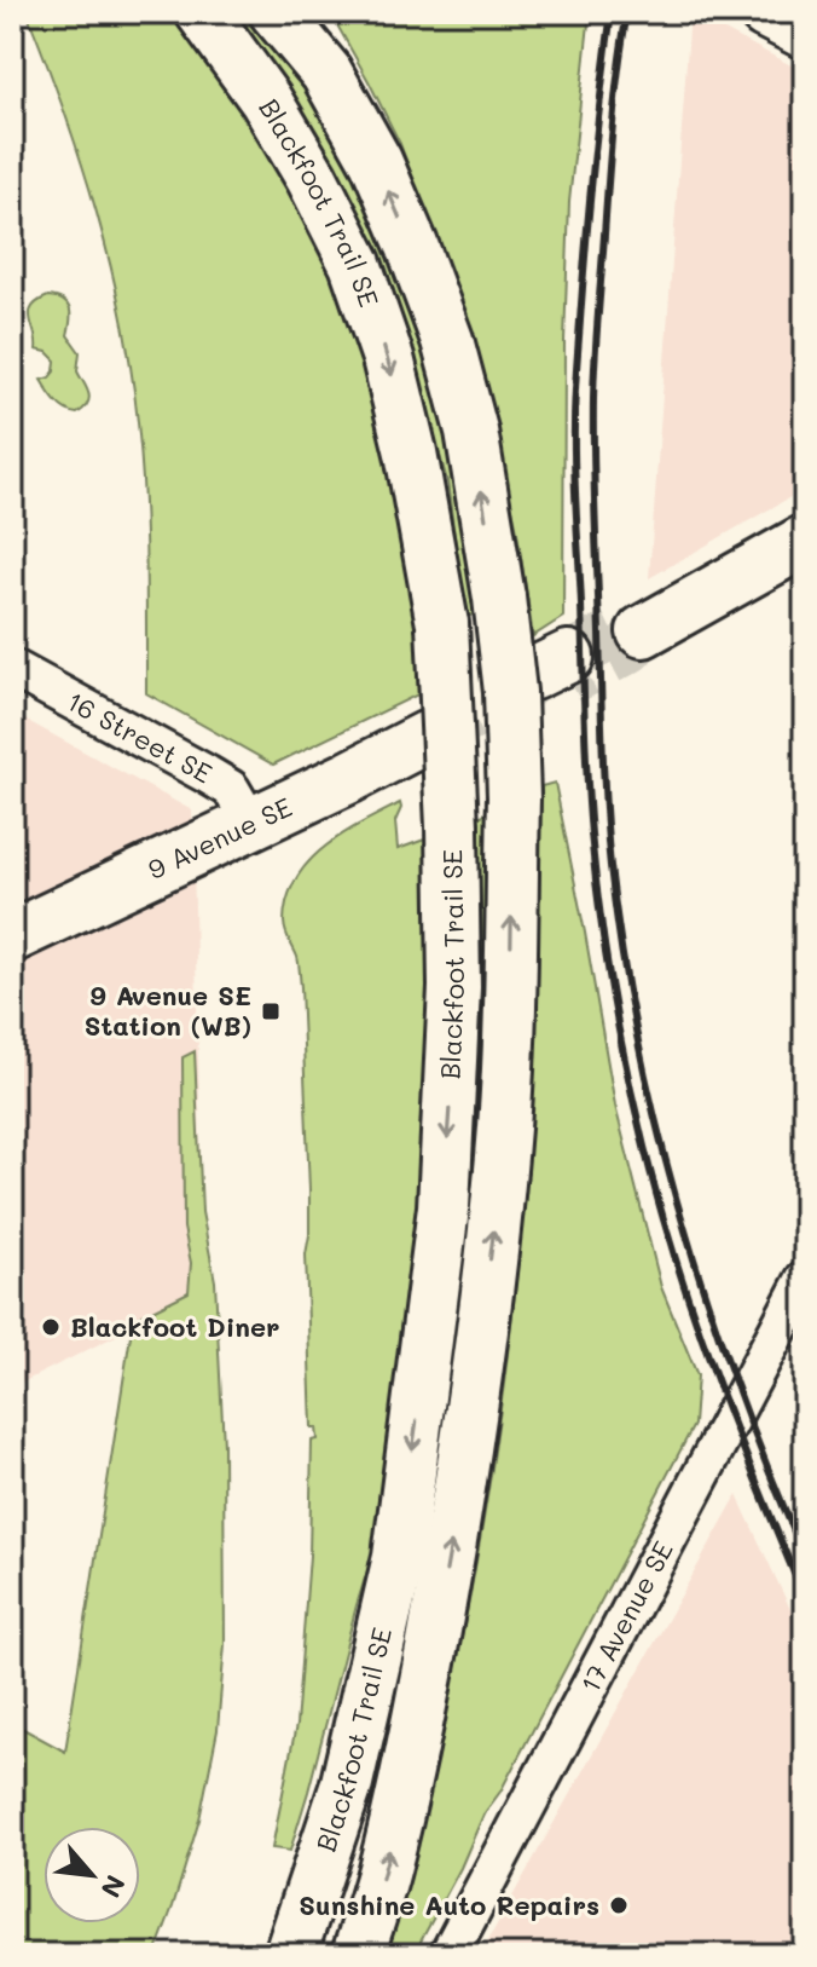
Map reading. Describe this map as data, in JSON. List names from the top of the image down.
{
  "streets": {
    "main road": ["Blackfoot Trail SE", "9 Avenue SE"],
    "street": ["16 Street SE", "17 Avenue SE"]
  },
  "crossings": [
    ["16 Street SE", "9 Avenue SE"]
  ],
  "places": {
    "transit": ["9 Avenue SE Station (WB)"],
    "other": ["Blackfoot Diner", "Sunshine Auto Repairs"]
  },
  "north": "bottom right"
}
